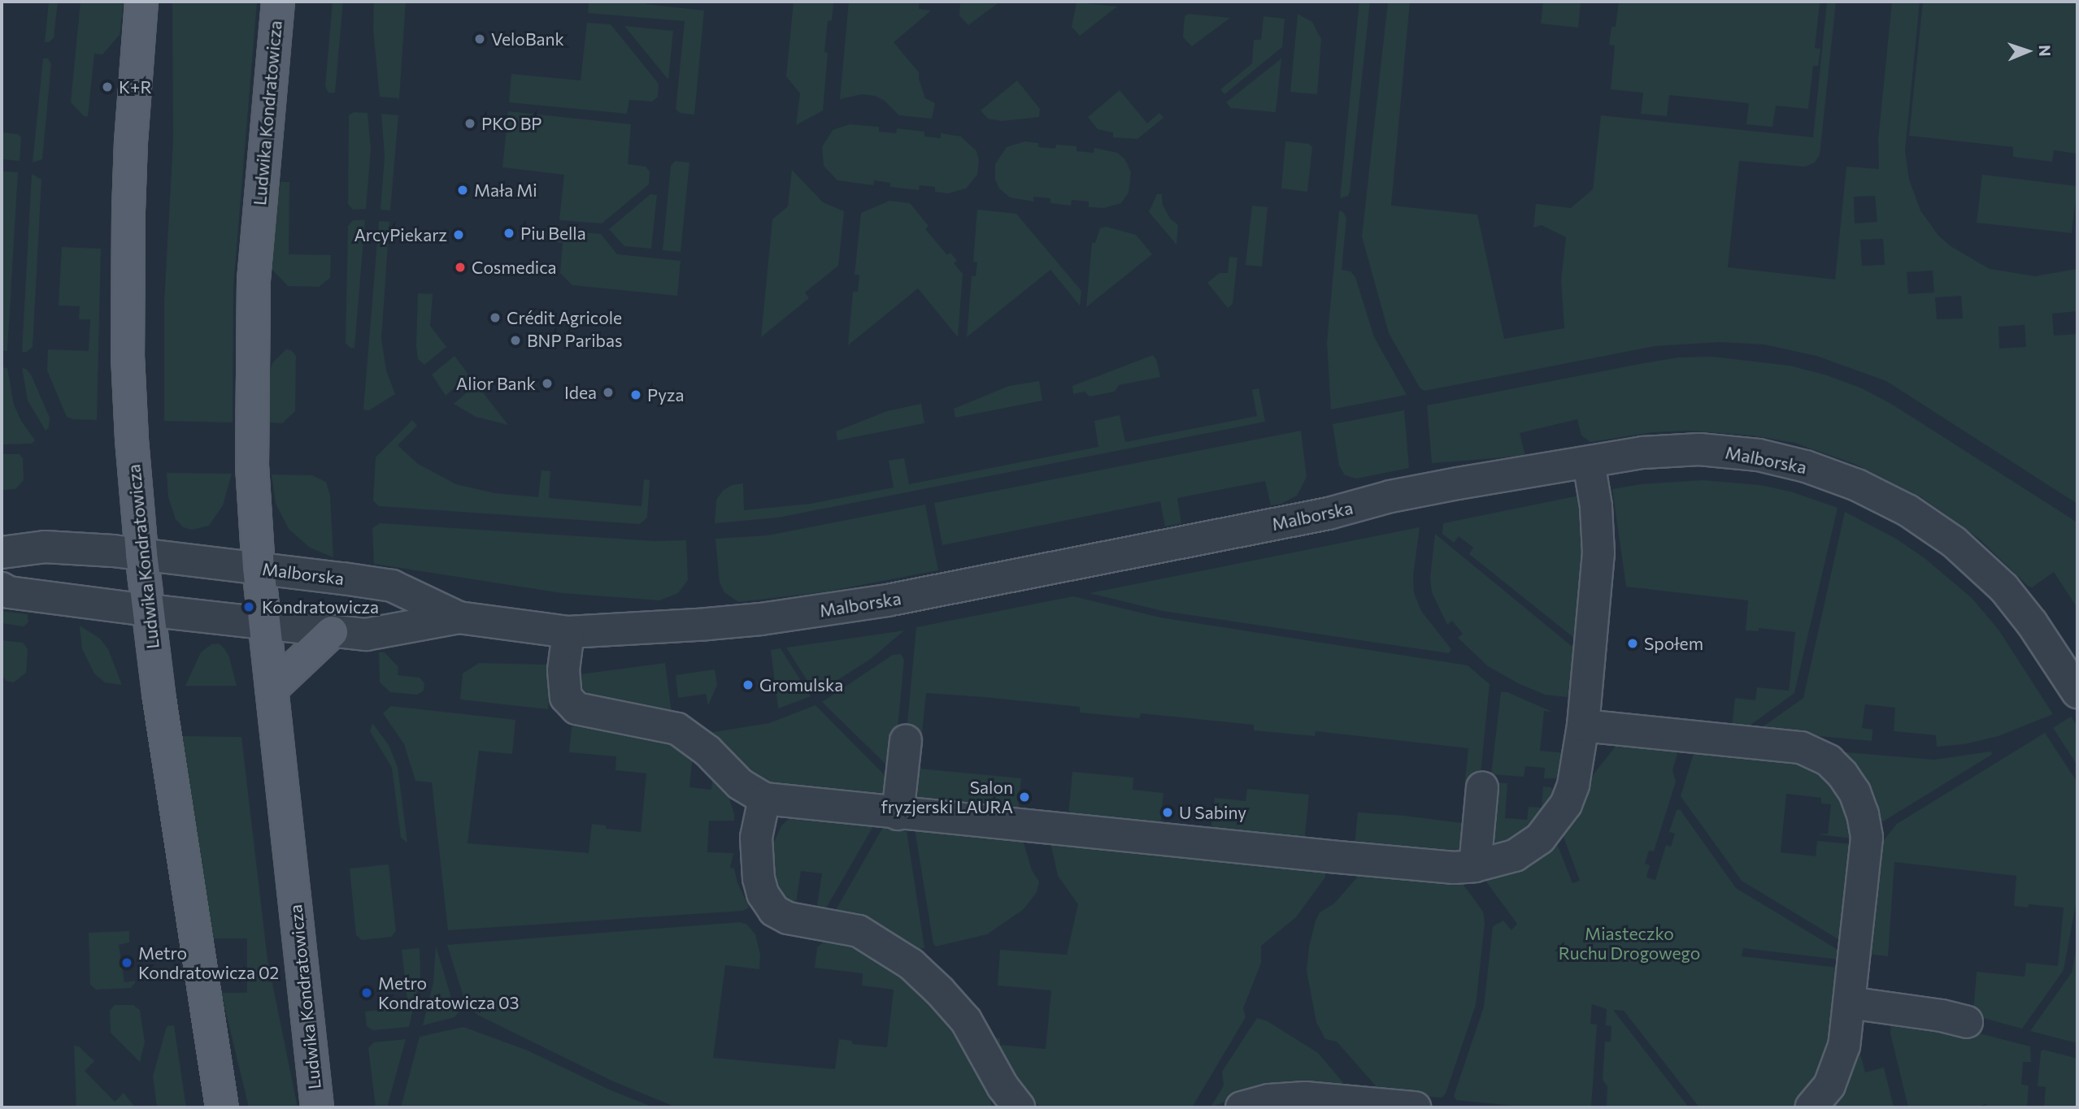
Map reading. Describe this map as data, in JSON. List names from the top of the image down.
{
  "streets": {
    "main road": ["Ludwika Kondratowicza"],
    "street": ["Malborska"]
  },
  "crossings": [
    ["Ludwika Kondratowicza", "Malborska"]
  ],
  "parks": ["Miasteczko Ruchu Drogowego"],
  "places": [
    "VeloBank",
    "K+R",
    "PKO BP",
    "Mała Mi",
    "Piu Bella",
    "ArcyPiekarz",
    "Cosmedica",
    "Crédit Agricole",
    "BNP Paribas",
    "Alior Bank",
    "Idea",
    "Pyza",
    "Kondratowicza",
    "Społem",
    "Gromulska",
    "Salon fryzjerski LAURA",
    "U Sabiny",
    "Metro Kondratowicza 02",
    "Metro Kondratowicza 03"
  ],
  "north": "right"
}
